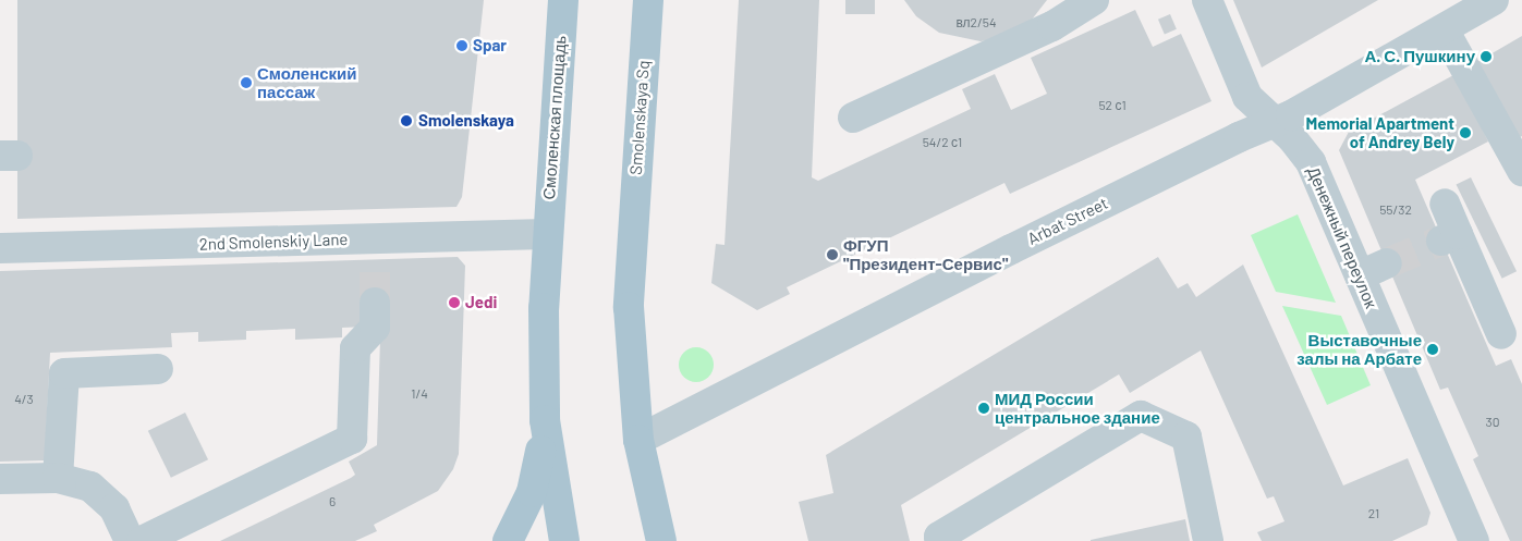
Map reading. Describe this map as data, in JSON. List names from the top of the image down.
{
  "streets": {
    "main road": ["Смоленская площадь", "Smolenskaya Sq"],
    "street": ["Arbat Street", "Денежный переулок", "2nd Smolenskiy Lane"]
  },
  "crossings": [
    ["Смоленская площадь", "2nd Smolenskiy Lane"],
    ["Smolenskaya Sq", "Arbat Street"],
    ["Arbat Street", "Денежный переулок"]
  ],
  "places": [
    "Spar",
    "А. С. Пушкину",
    "Смоленский пассаж",
    "Smolenskaya",
    "Memorial Apartment of Andrey Bely",
    "ФГУП \"Президент-Сервис\"",
    "Jedi",
    "Выставочные залы на Арбате",
    "МИД России центральное здание"
  ],
  "house_numbers": [
    "вл2/54",
    "52 с1",
    "54/2 с1",
    "55/32",
    "1/4",
    "4/3",
    "30",
    "6",
    "21"
  ]
}
